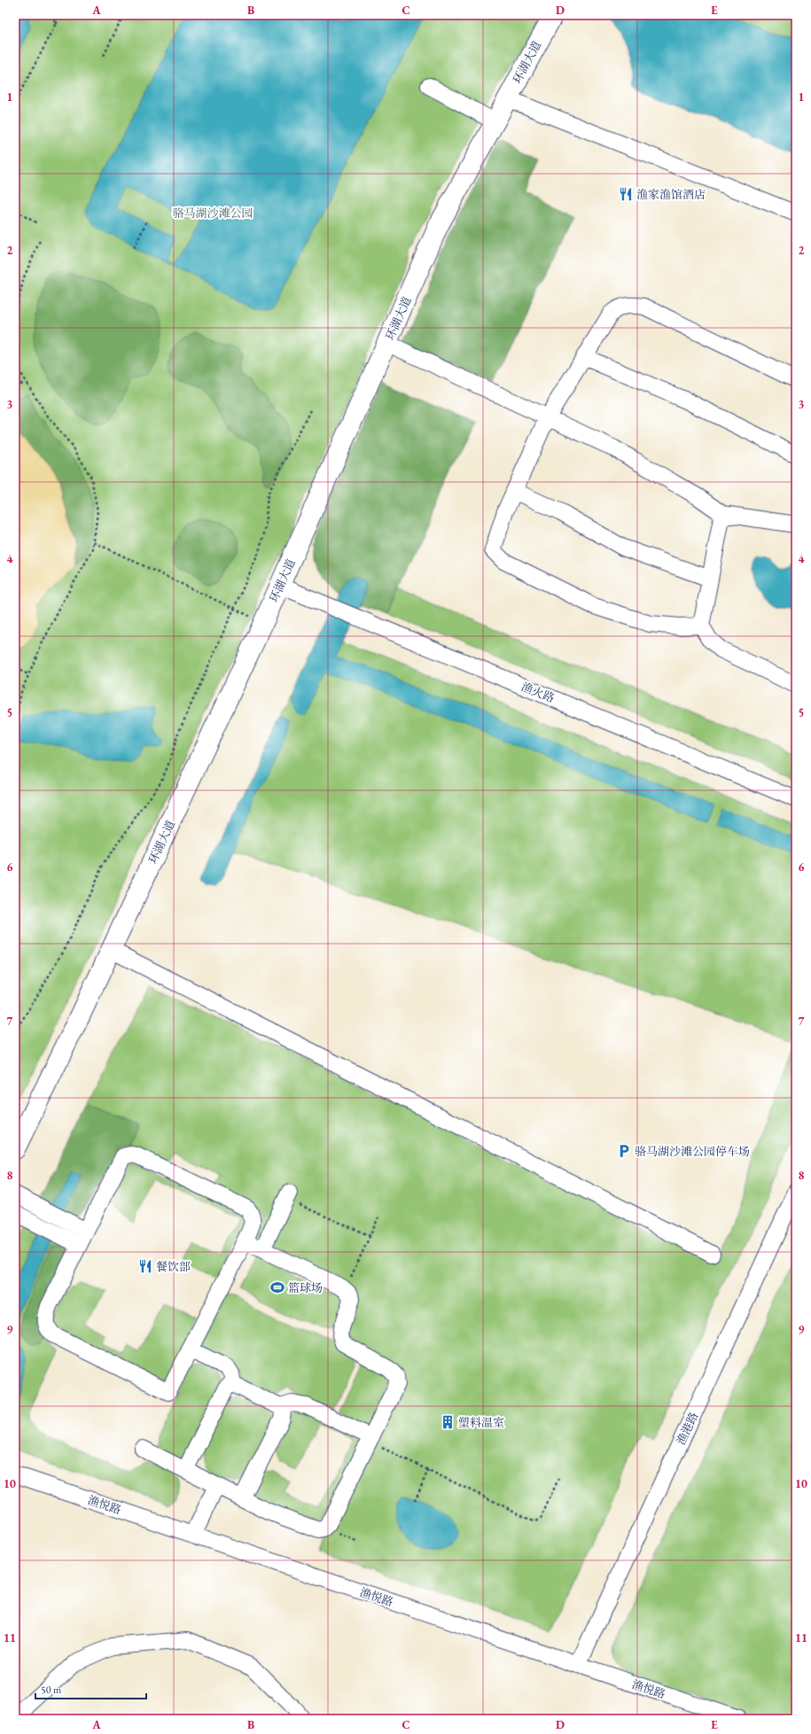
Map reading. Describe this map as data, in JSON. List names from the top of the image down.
{
  "streets": {
    "main road": ["环湖大道"],
    "street": ["渔火路", "渔港路", "渔悦路"]
  },
  "crossings": [
    ["环湖大道", "渔火路"],
    ["渔港路", "渔悦路"]
  ],
  "parks": ["骆马湖沙滩公园"],
  "places": {
    "restaurant": ["渔家渔馆酒店", "餐饮部"],
    "parking": ["骆马湖沙滩公园停车场"],
    "sports": ["篮球场"],
    "building": ["塑料温室"]
  },
  "scale_bar": "50 m",
  "grid": {
    "columns": [
      "A",
      "B",
      "C",
      "D",
      "E"
    ],
    "rows": [
      "1",
      "2",
      "3",
      "4",
      "5",
      "6",
      "7",
      "8",
      "9",
      "10",
      "11"
    ]
  }
}
